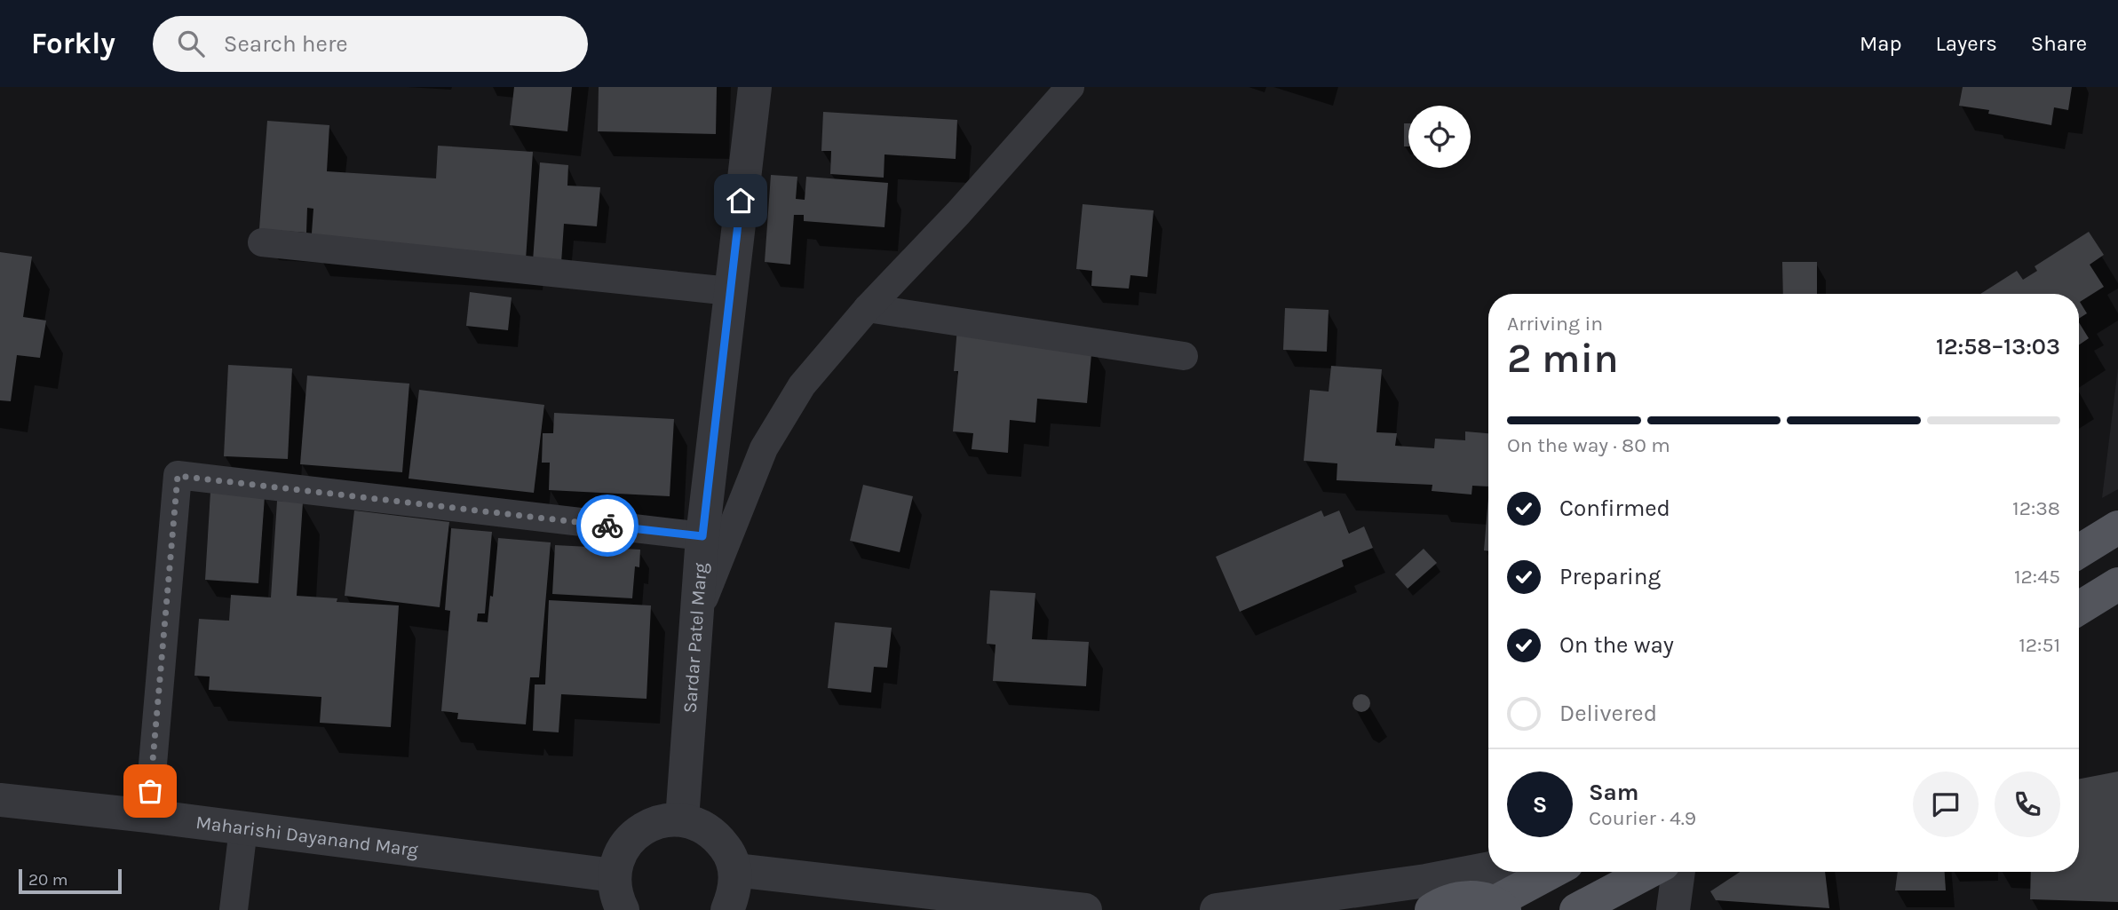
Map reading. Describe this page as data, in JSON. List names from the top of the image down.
{
  "streets": {
    "street": ["Sardar Patel Marg", "Maharishi Dayanand Marg"]
  },
  "scale_bar": "20 m",
  "page": {
    "header": "Forkly",
    "search": "Search here",
    "nav": ["Map", "Layers", "Share"],
    "heading": ["2 min", "Arriving in", "12:58–13:03"],
    "panel": ["Sam", "Courier · 4.9"],
    "bar": "On the way · 80 m",
    "list": [
      ["Confirmed", "12:38"],
      ["Preparing", "12:45"],
      ["On the way", "12:51"],
      "Delivered"
    ],
    "round": "S",
    "scale": "20 m"
  }
}
